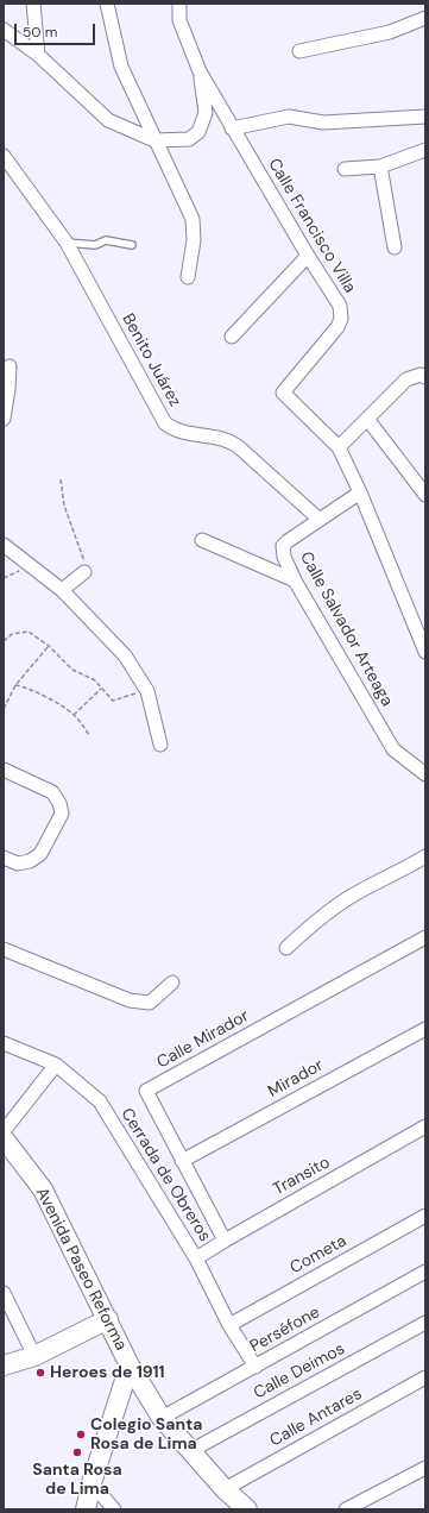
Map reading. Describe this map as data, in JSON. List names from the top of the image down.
{
  "streets": {
    "main road": ["Avenida Paseo Reforma"],
    "street": [
      "Calle Francisco Villa",
      "Benito Juárez",
      "Calle Salvador Arteaga",
      "Calle Mirador",
      "Mirador",
      "Cerrada de Obreros",
      "Transito",
      "Cometa",
      "Perséfone",
      "Calle Deimos",
      "Calle Antares"
    ]
  },
  "crossings": [
    ["Benito Juárez", "Calle Salvador Arteaga"],
    ["Calle Mirador", "Mirador"],
    ["Calle Mirador", "Transito"],
    ["Cerrada de Obreros", "Transito"],
    ["Cerrada de Obreros", "Cometa"],
    ["Cerrada de Obreros", "Perséfone"],
    ["Avenida Paseo Reforma", "Perséfone"],
    ["Avenida Paseo Reforma", "Calle Deimos"],
    ["Avenida Paseo Reforma", "Calle Antares"]
  ],
  "places": ["Heroes de 1911", "Colegio Santa Rosa de Lima", "Santa Rosa de Lima"],
  "scale_bar": "50 m"
}
